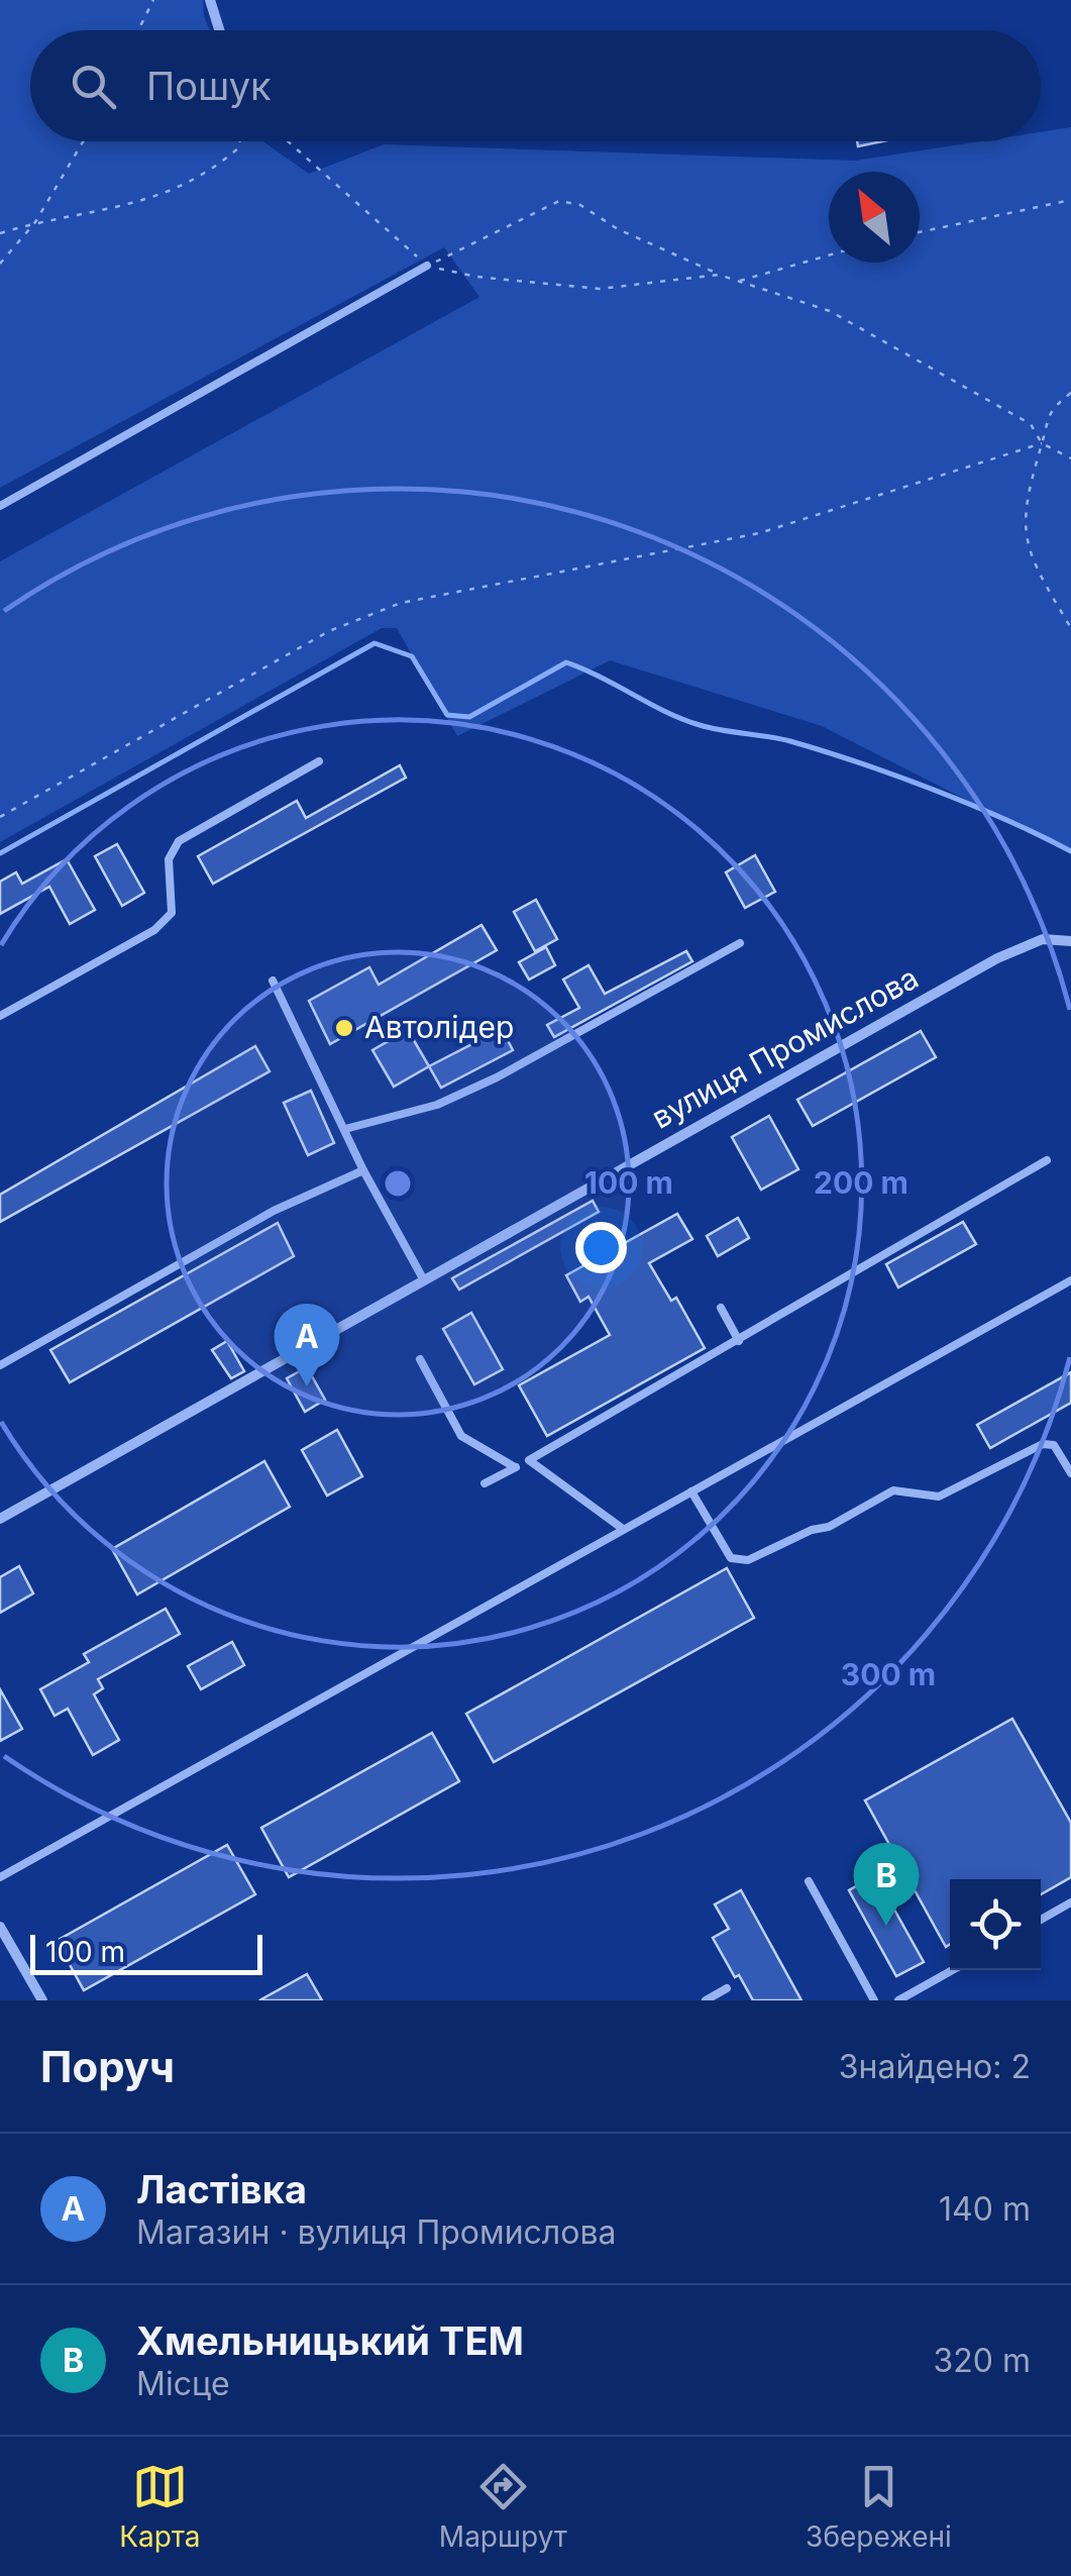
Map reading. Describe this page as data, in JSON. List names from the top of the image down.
{
  "streets": {
    "street": ["вулиця Промислова"]
  },
  "places": ["Автолідер"],
  "scale_bar": "100 m",
  "north": "top left",
  "page": {
    "search": "Пошук",
    "pins": ["A", "B"],
    "scale": "100 m",
    "heading": ["Поруч", "Знайдено: 2"],
    "list": [
      {
        "mark": "A",
        "name": "Ластівка",
        "note": "Магазин · вулиця Промислова",
        "value": "140 m"
      },
      {
        "mark": "B",
        "name": "Хмельницький ТЕМ",
        "note": "Місце",
        "value": "320 m"
      }
    ],
    "nav": ["Карта", "Маршрут", "Збережені"]
  },
  "rings": ["100 m", "200 m", "300 m"]
}
